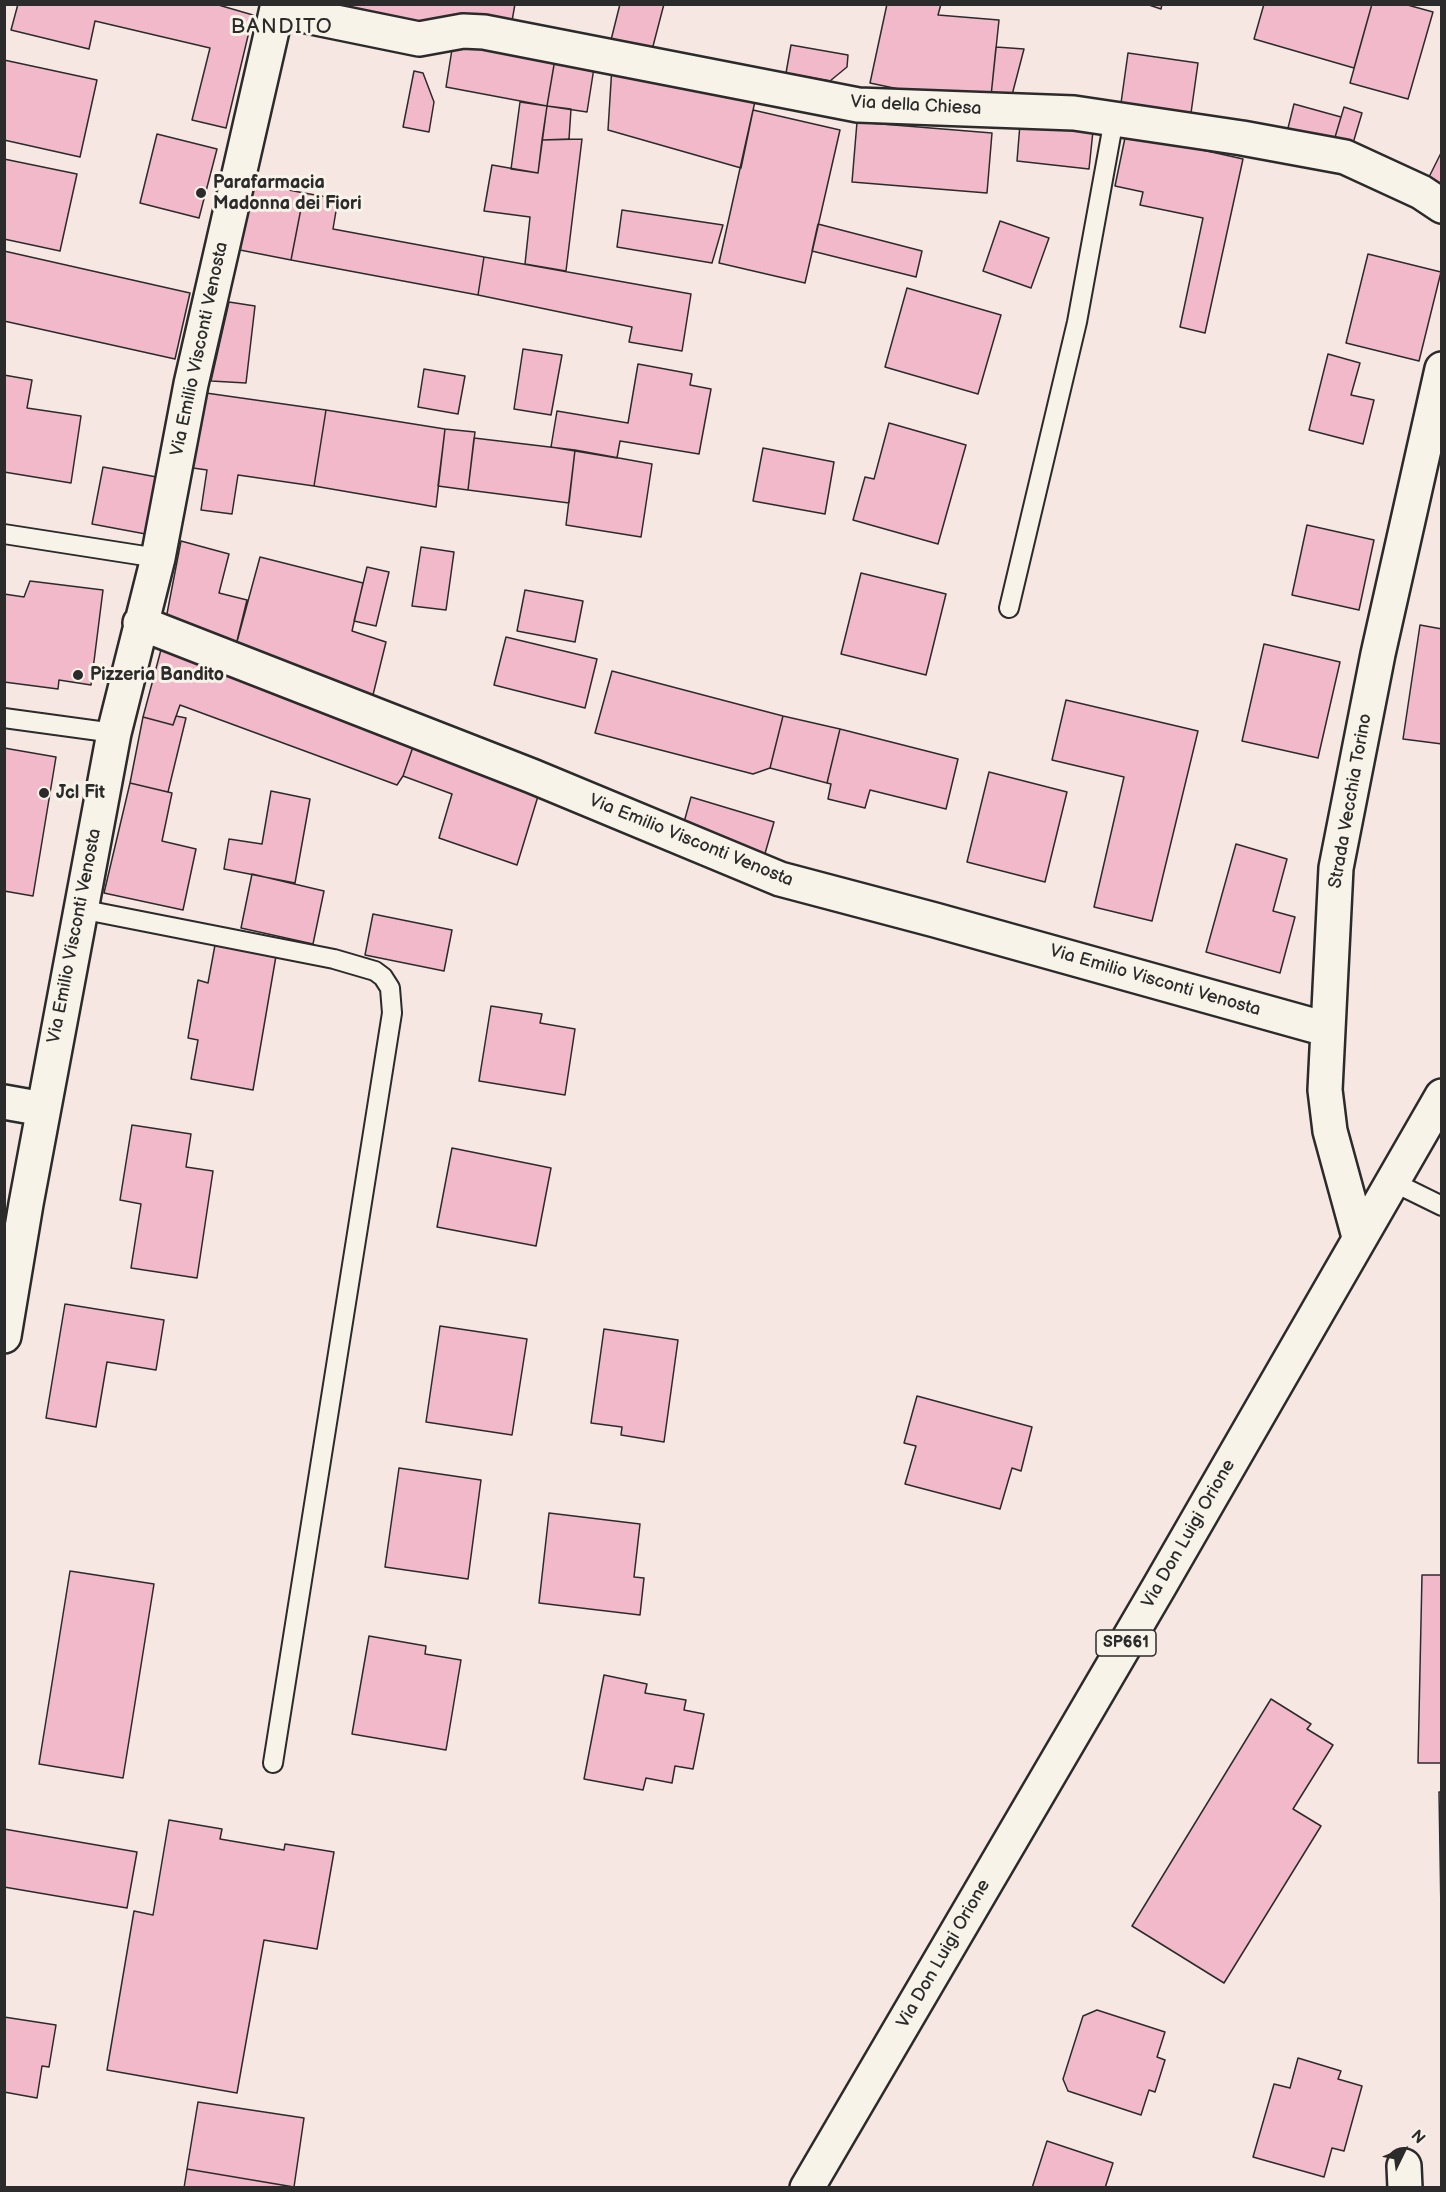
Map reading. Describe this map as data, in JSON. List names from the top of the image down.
{
  "streets": {
    "street": [
      "Via della Chiesa",
      "Via Emilio Visconti Venosta",
      "Strada Vecchia Torino",
      "Via Don Luigi Orione",
      "SP661"
    ]
  },
  "crossings": [
    ["Via della Chiesa", "Via Emilio Visconti Venosta"],
    ["Via Emilio Visconti Venosta", "Strada Vecchia Torino"],
    ["Strada Vecchia Torino", "Via Don Luigi Orione"]
  ],
  "districts": ["BANDITO"],
  "places": ["Parafarmacia Madonna dei Fiori", "Pizzeria Bandito", "Jcl Fit"],
  "north": "top right"
}
